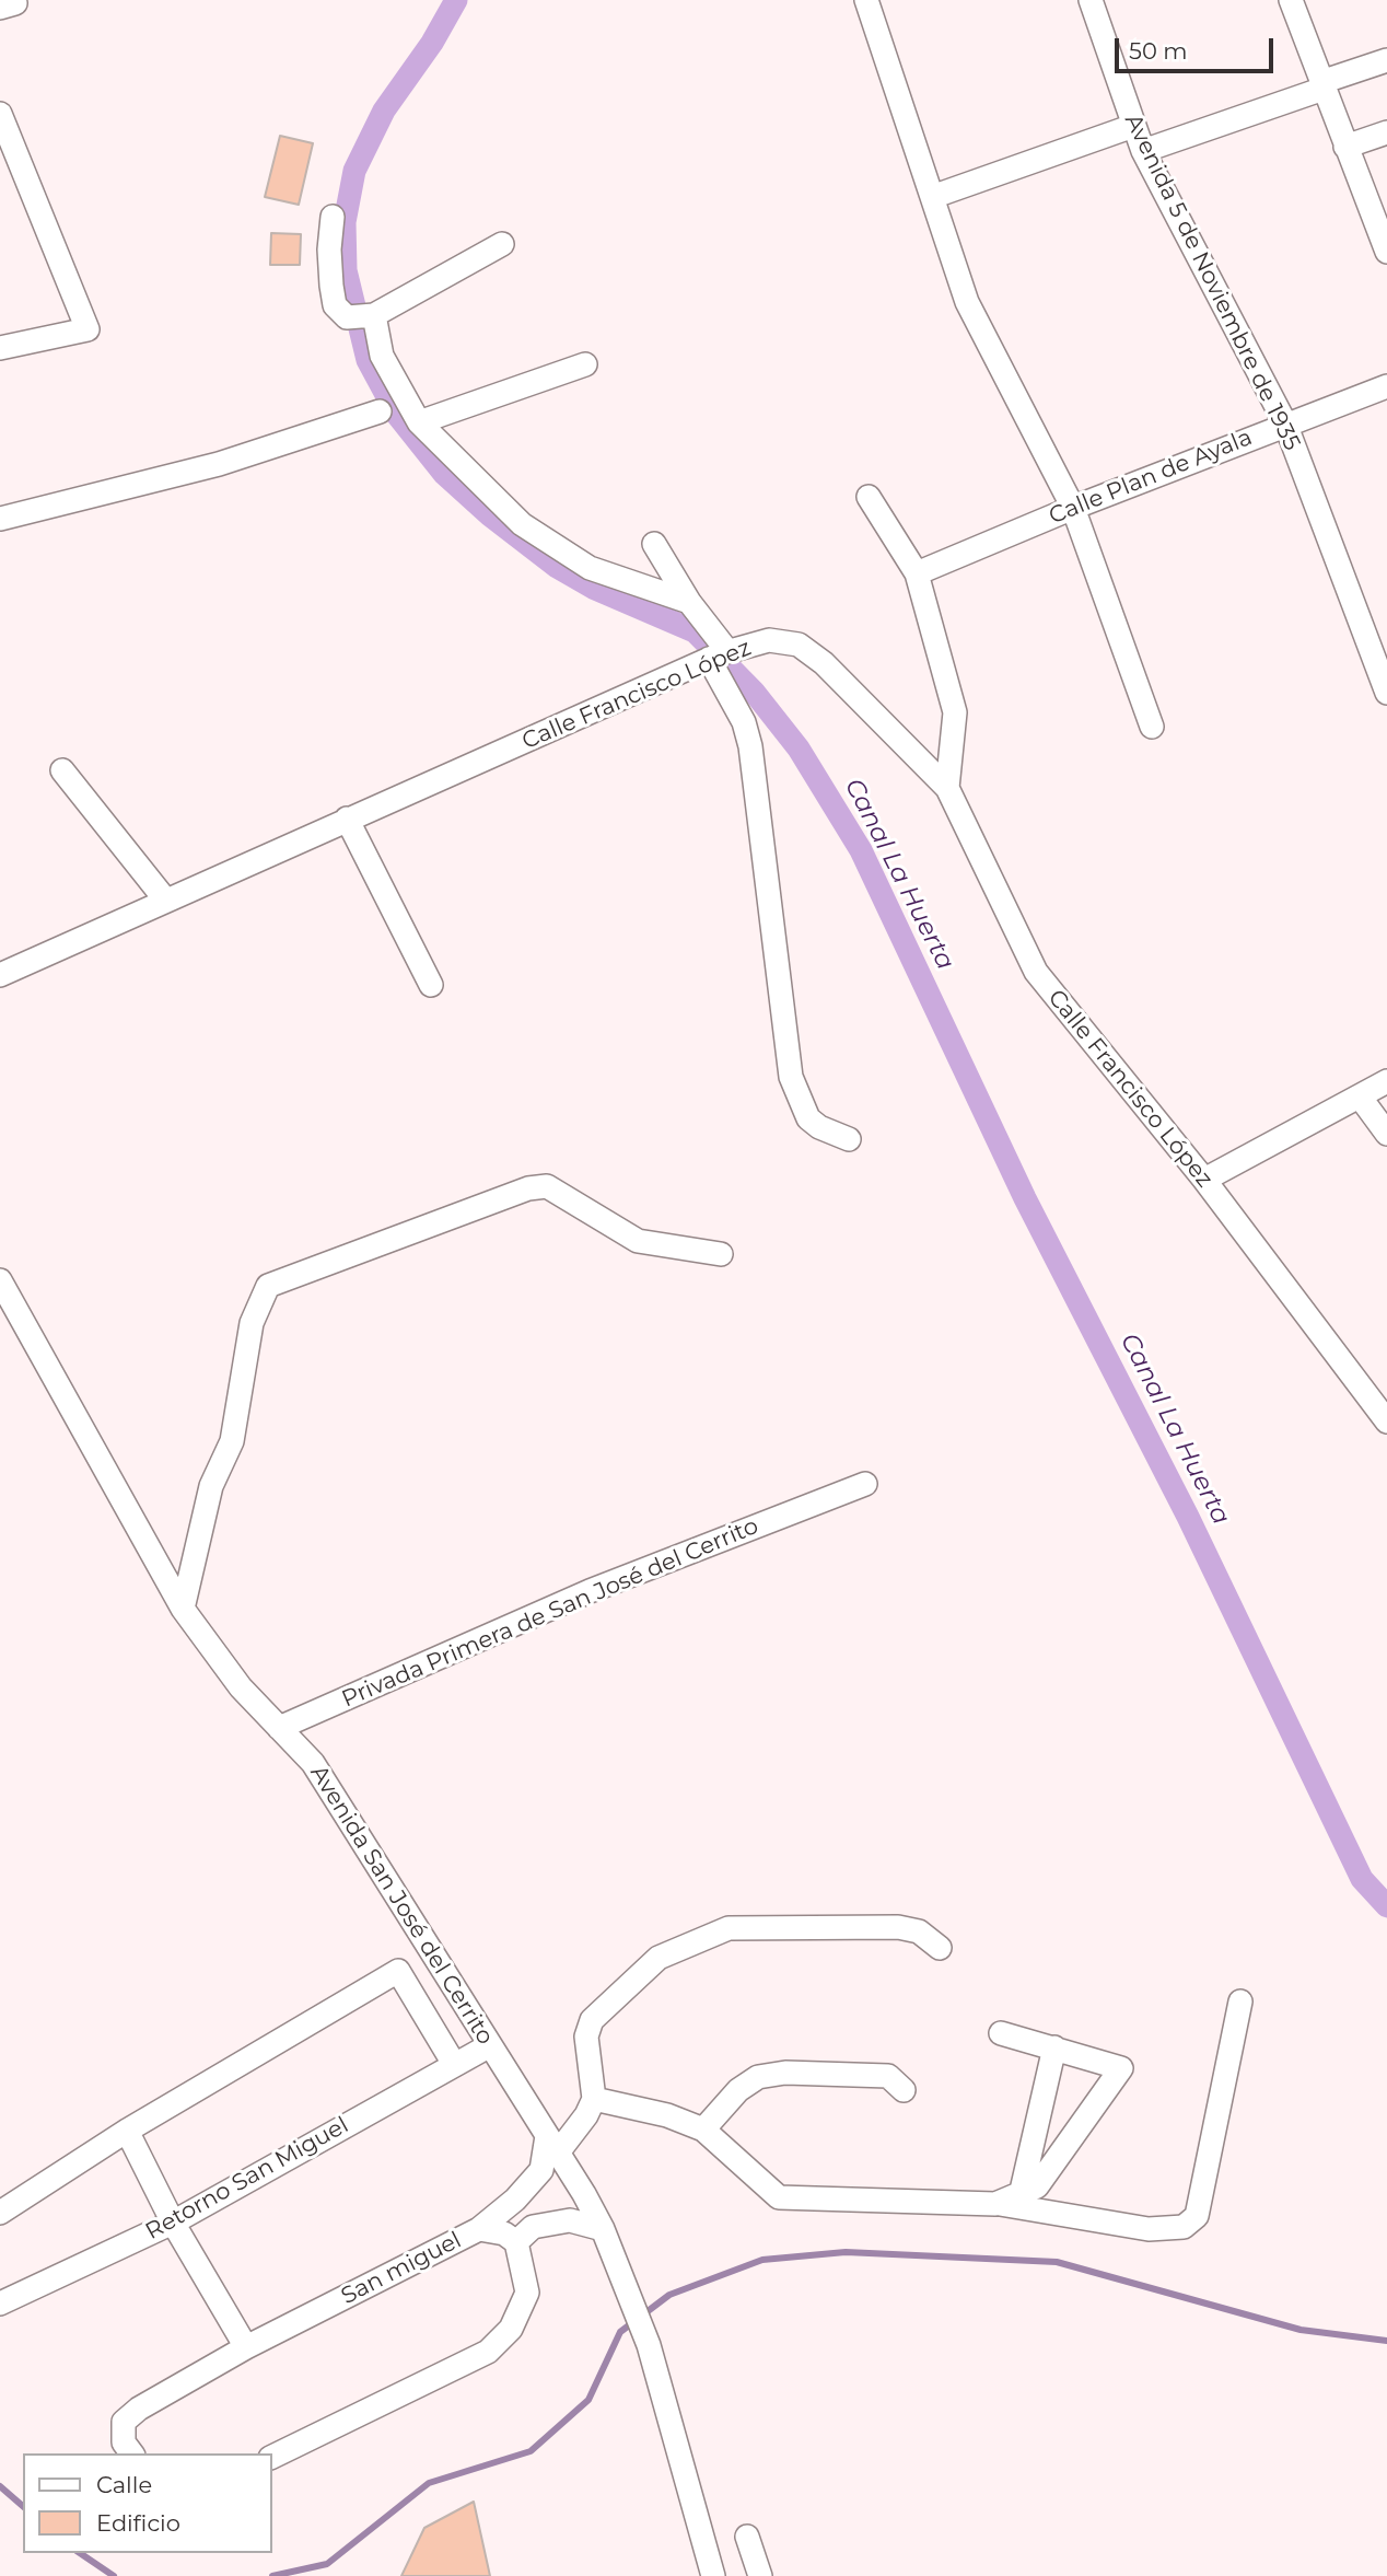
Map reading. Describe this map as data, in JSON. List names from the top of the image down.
{
  "streets": {
    "street": [
      "Avenida 5 de Noviembre de 1935",
      "Calle Plan de Ayala",
      "Calle Francisco López",
      "Privada Primera de San José del Cerrito",
      "Avenida San José del Cerrito",
      "Retorno San Miguel",
      "San miguel"
    ]
  },
  "crossings": [
    ["Avenida 5 de Noviembre de 1935", "Calle Plan de Ayala"],
    ["Privada Primera de San José del Cerrito", "Avenida San José del Cerrito"],
    ["Avenida San José del Cerrito", "Retorno San Miguel"]
  ],
  "water": ["Canal La Huerta"],
  "legend": ["Calle", "Edificio"],
  "scale_bar": "50 m"
}
